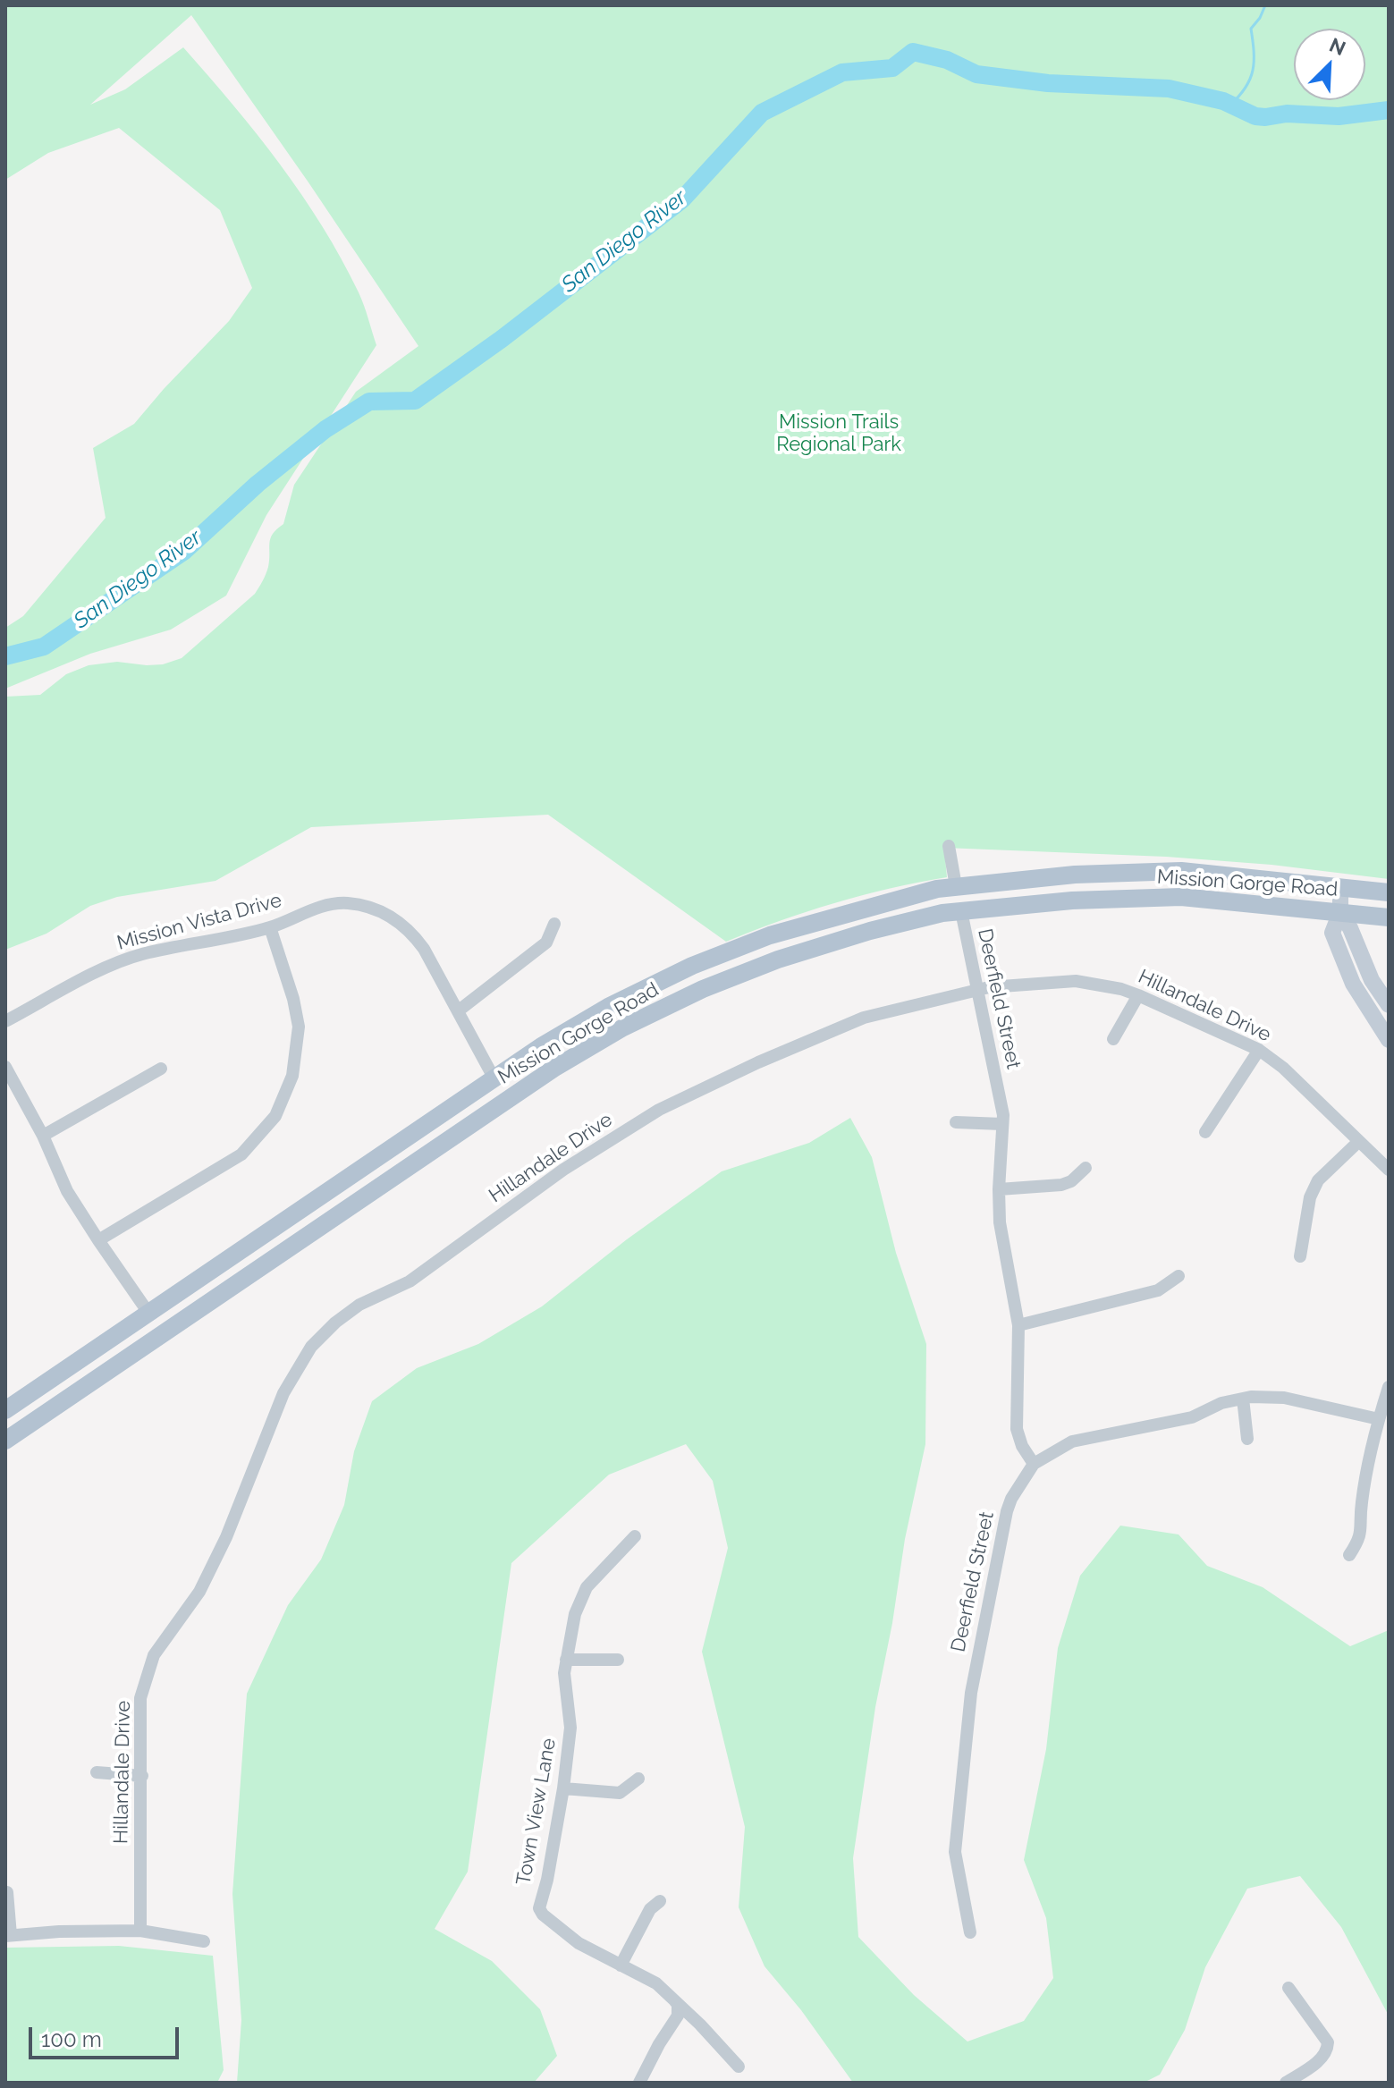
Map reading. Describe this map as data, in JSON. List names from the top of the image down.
{
  "streets": {
    "main road": ["Mission Gorge Road"],
    "street": [
      "Mission Vista Drive",
      "Deerfield Street",
      "Hillandale Drive",
      "Town View Lane"
    ]
  },
  "crossings": [
    ["Mission Gorge Road", "Mission Vista Drive"],
    ["Mission Gorge Road", "Deerfield Street"],
    ["Deerfield Street", "Hillandale Drive"]
  ],
  "water": ["San Diego River"],
  "parks": ["Mission Trails Regional Park"],
  "scale_bar": "100 m",
  "north": "top right"
}
